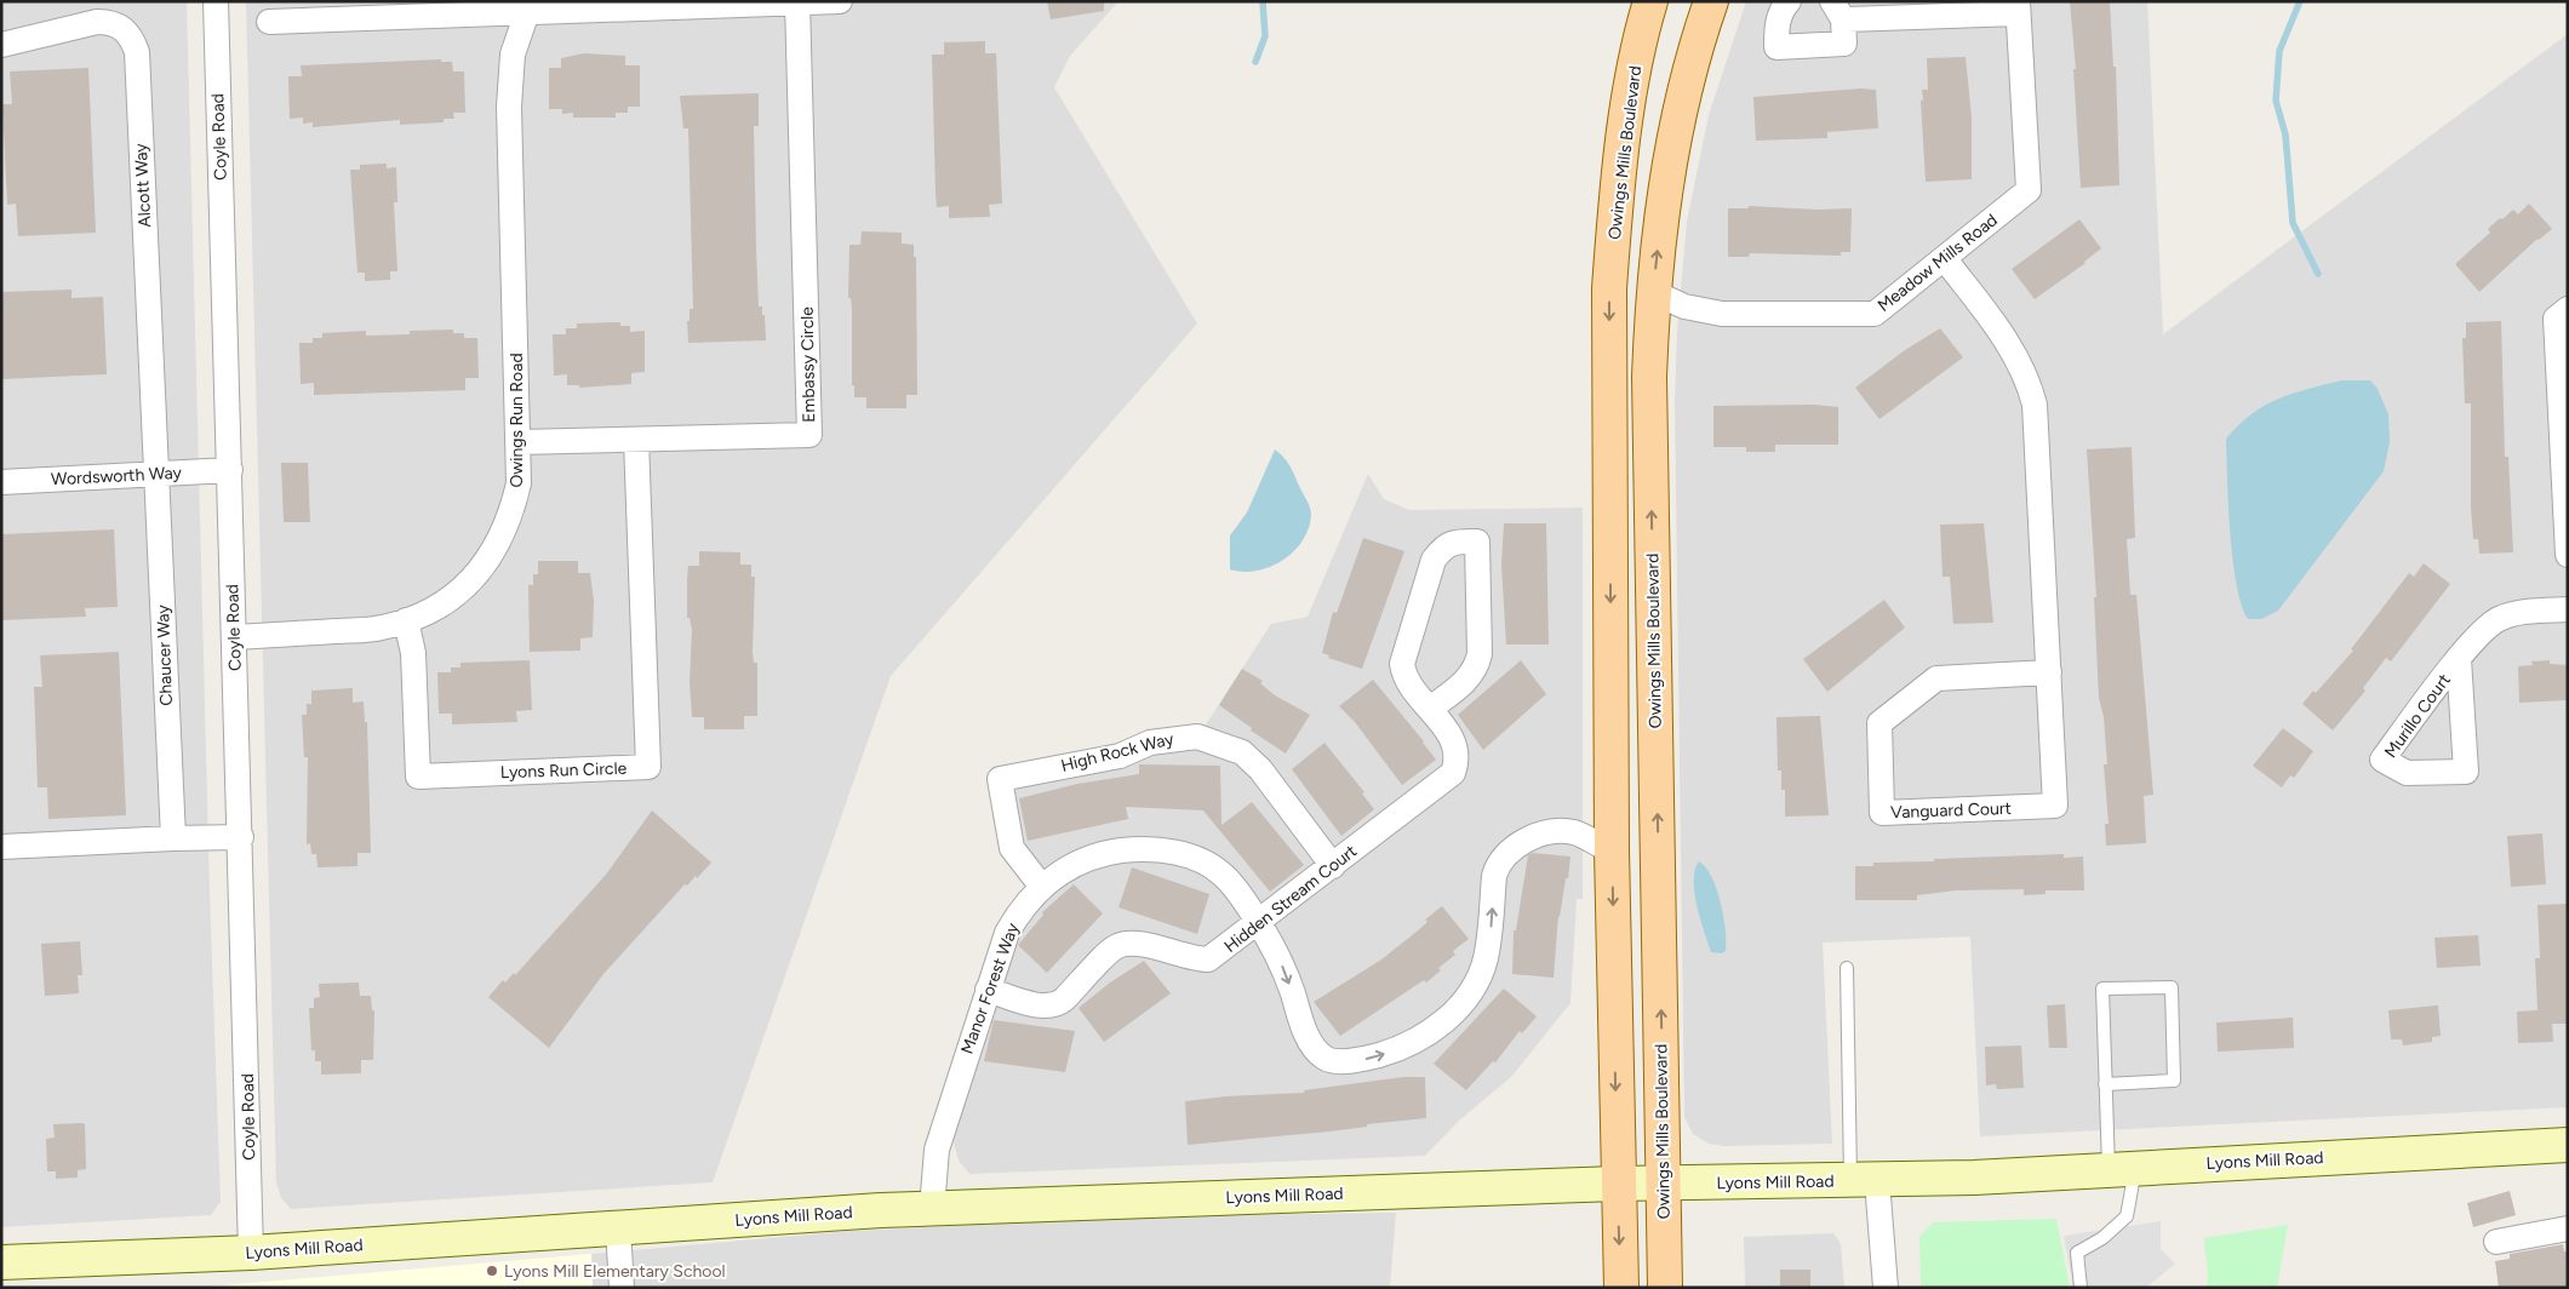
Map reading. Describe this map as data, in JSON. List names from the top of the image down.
{
  "streets": {
    "main road": ["Owings Mills Boulevard", "Lyons Mill Road"],
    "street": [
      "Coyle Road",
      "Alcott Way",
      "Meadow Mills Road",
      "Embassy Circle",
      "Owings Run Road",
      "Wordsworth Way",
      "Chaucer Way",
      "Murillo Court",
      "High Rock Way",
      "Lyons Run Circle",
      "Vanguard Court",
      "Hidden Stream Court",
      "Manor Forest Way"
    ]
  },
  "crossings": [
    ["Coyle Road", "Owings Run Road"],
    ["Coyle Road", "Wordsworth Way"],
    ["Coyle Road", "Lyons Mill Road"],
    ["Owings Mills Boulevard", "Meadow Mills Road"],
    ["Owings Mills Boulevard", "Manor Forest Way"],
    ["Owings Mills Boulevard", "Lyons Mill Road"],
    ["Alcott Way", "Wordsworth Way"],
    ["Alcott Way", "Chaucer Way"],
    ["Meadow Mills Road", "Vanguard Court"],
    ["Embassy Circle", "Owings Run Road"],
    ["Embassy Circle", "Lyons Run Circle"],
    ["Owings Run Road", "Lyons Run Circle"],
    ["Wordsworth Way", "Chaucer Way"],
    ["High Rock Way", "Hidden Stream Court"],
    ["High Rock Way", "Manor Forest Way"],
    ["Hidden Stream Court", "Manor Forest Way"],
    ["Manor Forest Way", "Lyons Mill Road"]
  ],
  "places": ["Lyons Mill Elementary School"]
}
